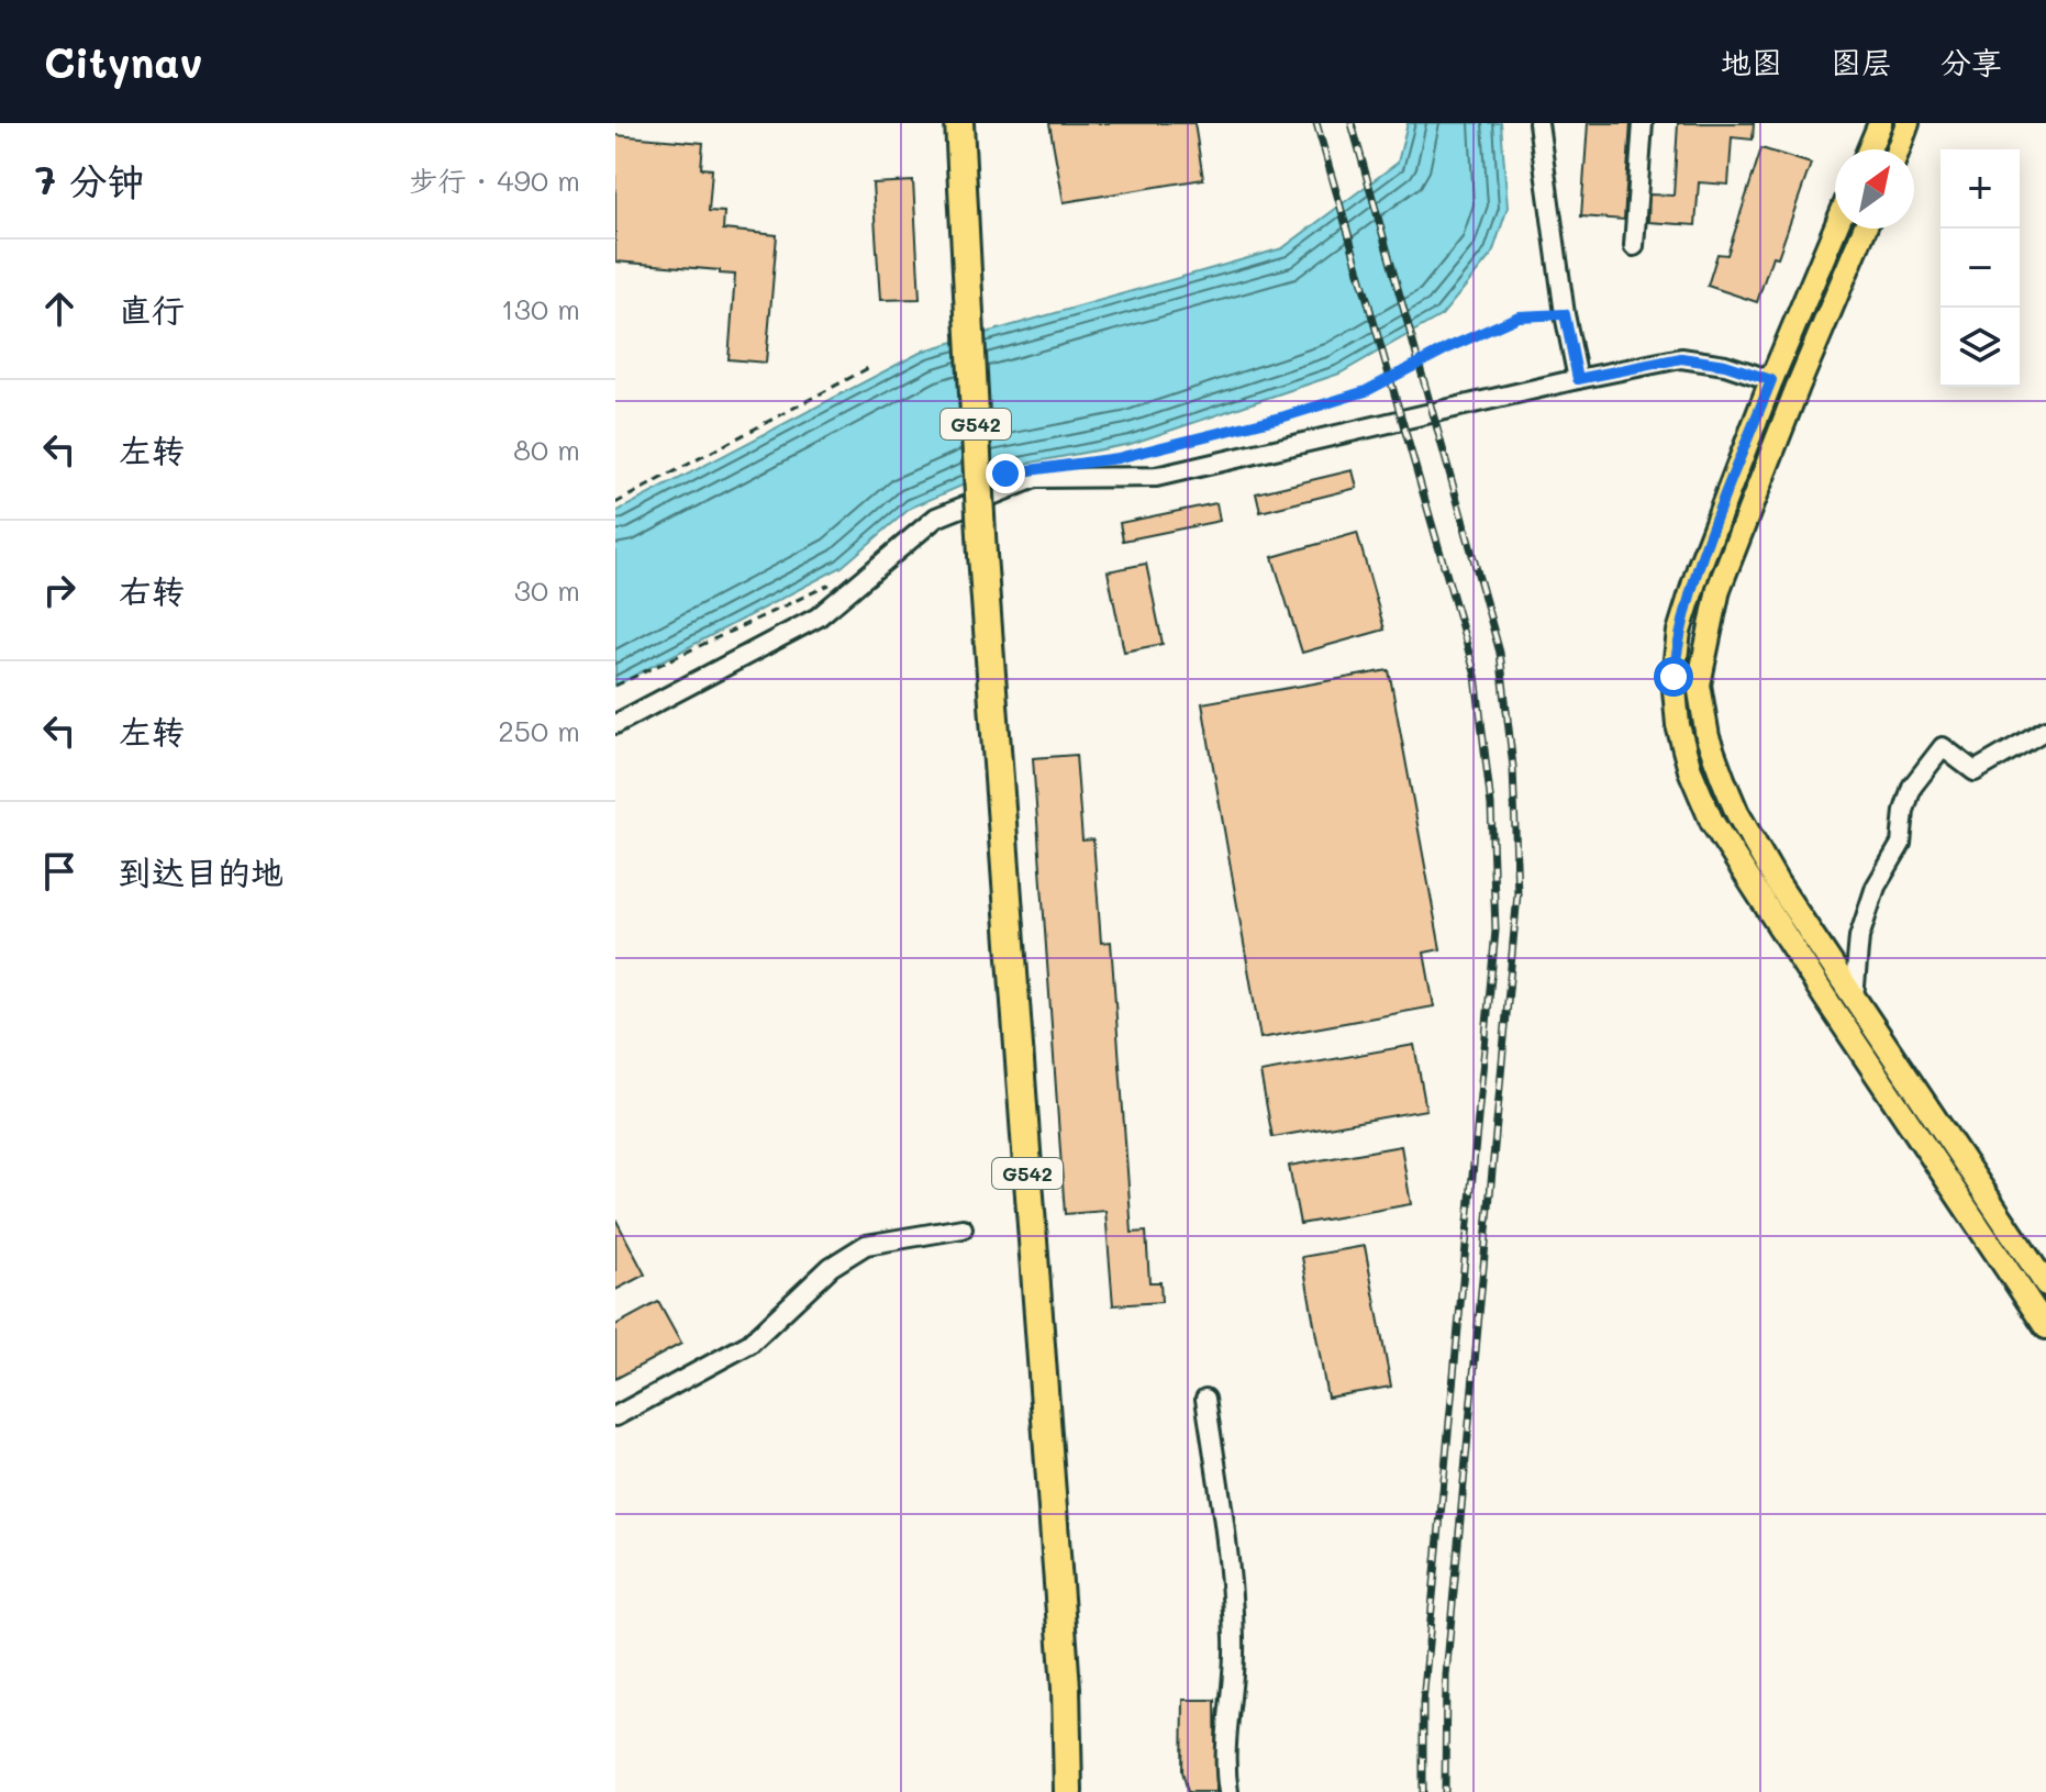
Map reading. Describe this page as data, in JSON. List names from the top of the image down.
{
  "streets": {
    "highway": ["G542"]
  },
  "north": "top right",
  "page": {
    "header": "Citynav",
    "nav": ["地图", "图层", "分享"],
    "heading": ["7 分钟", "步行 · 490 m"],
    "map_buttons": ["+", "−"],
    "list": [
      ["直行", "130 m"],
      ["左转", "80 m"],
      ["右转", "30 m"],
      ["左转", "250 m"],
      "到达目的地"
    ]
  }
}
